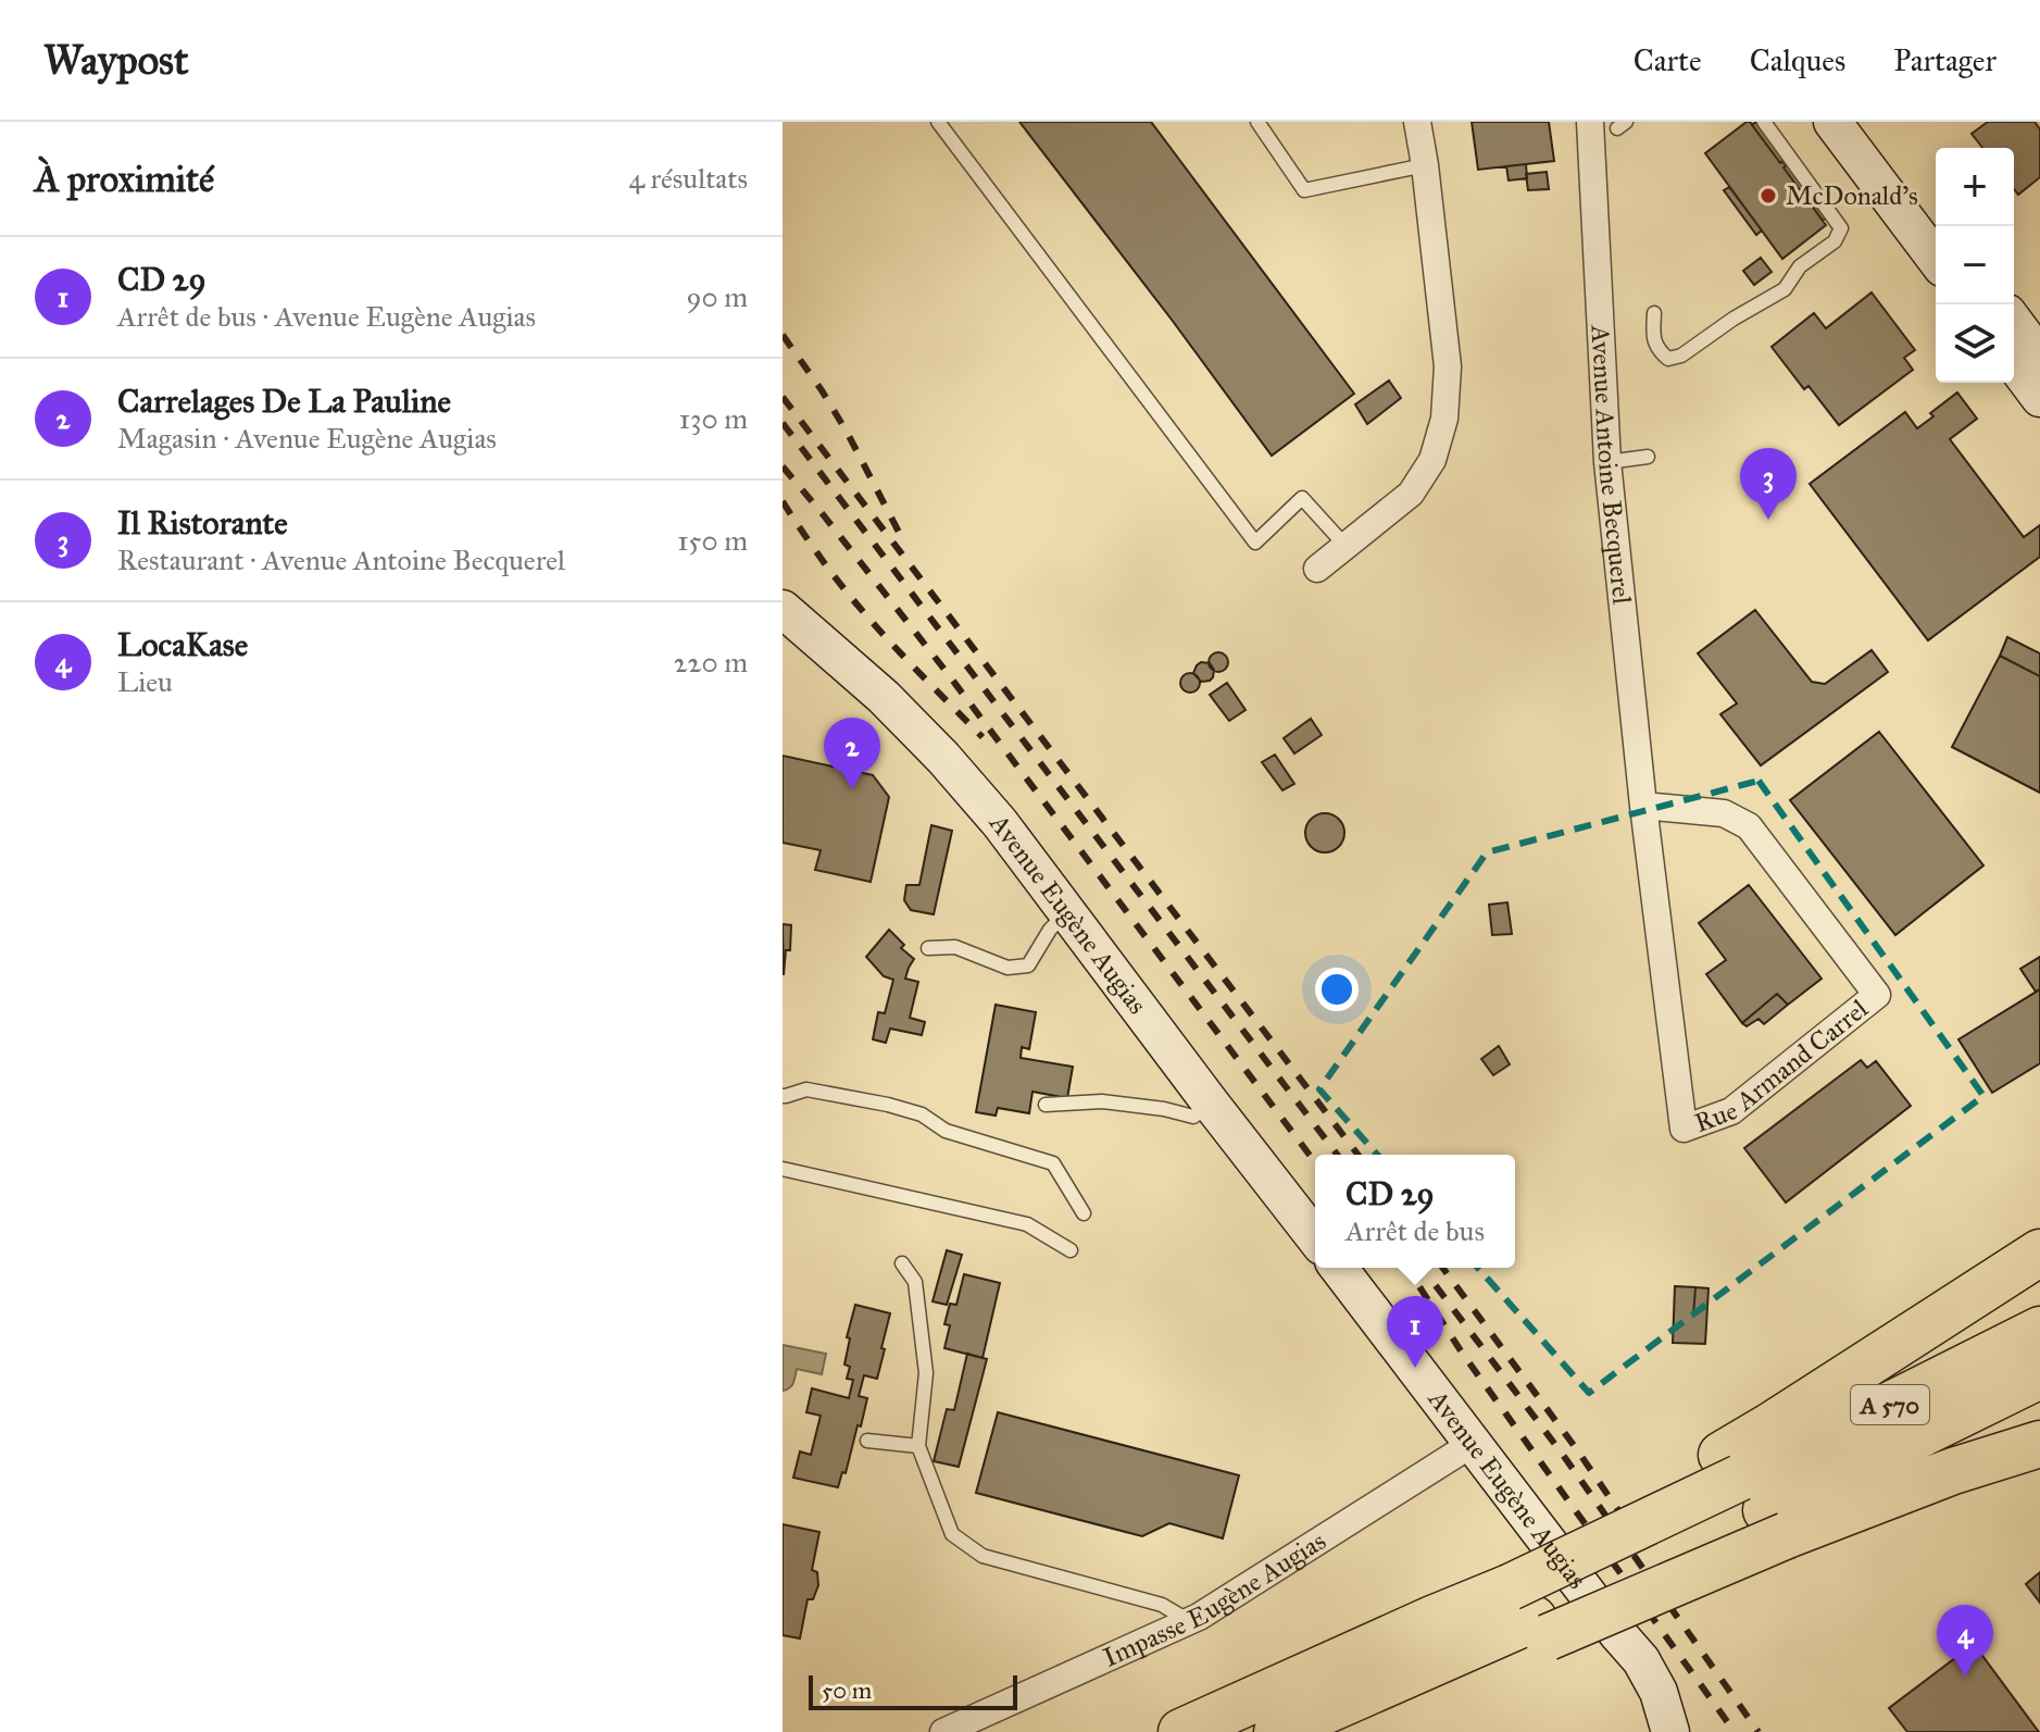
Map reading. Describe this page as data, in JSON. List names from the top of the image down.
{
  "streets": {
    "highway": ["A 570"],
    "main road": ["Avenue Eugène Augias"],
    "street": ["Avenue Antoine Becquerel", "Rue Armand Carrel", "Impasse Eugène Augias"]
  },
  "crossings": [
    ["Avenue Antoine Becquerel", "Rue Armand Carrel"],
    ["Avenue Eugène Augias", "Impasse Eugène Augias"]
  ],
  "places": ["McDonald's"],
  "scale_bar": "50 m",
  "page": {
    "header": "Waypost",
    "nav": ["Carte", "Calques", "Partager"],
    "heading": ["À proximité", "4 résultats"],
    "map_buttons": ["+", "−"],
    "list": [
      {
        "mark": "1",
        "name": "CD 29",
        "note": "Arrêt de bus · Avenue Eugène Augias",
        "value": "90 m"
      },
      {
        "mark": "2",
        "name": "Carrelages De La Pauline",
        "note": "Magasin · Avenue Eugène Augias",
        "value": "130 m"
      },
      {
        "mark": "3",
        "name": "Il Ristorante",
        "note": "Restaurant · Avenue Antoine Becquerel",
        "value": "150 m"
      },
      {
        "mark": "4",
        "name": "LocaKase",
        "note": "Lieu",
        "value": "220 m"
      }
    ],
    "pins": [
      "3",
      "2",
      "1",
      "4"
    ],
    "popup": ["CD 29", "Arrêt de bus"],
    "scale": "50 m"
  }
}
